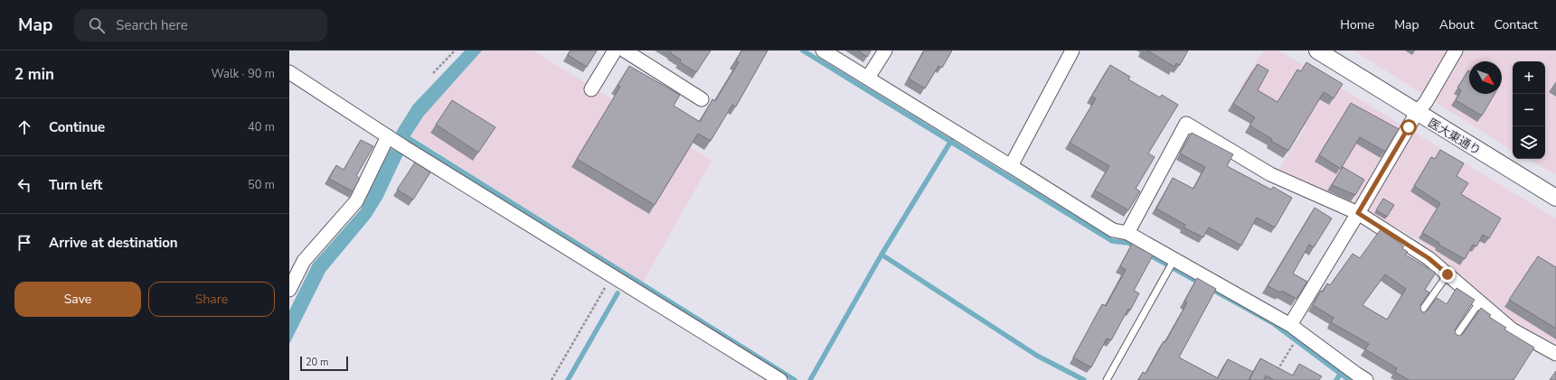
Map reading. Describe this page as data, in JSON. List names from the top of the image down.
{
  "streets": {
    "street": ["医大東通り"]
  },
  "scale_bar": "20 m",
  "north": "bottom right",
  "page": {
    "header": "Map",
    "search": "Search here",
    "nav": [
      "Home",
      "Map",
      "About",
      "Contact"
    ],
    "heading": ["2 min", "Walk · 90 m"],
    "map_buttons": ["+", "−"],
    "list": [
      ["Continue", "40 m"],
      ["Turn left", "50 m"],
      "Arrive at destination"
    ],
    "buttons": ["Save", "Share"],
    "scale": "20 m"
  }
}
